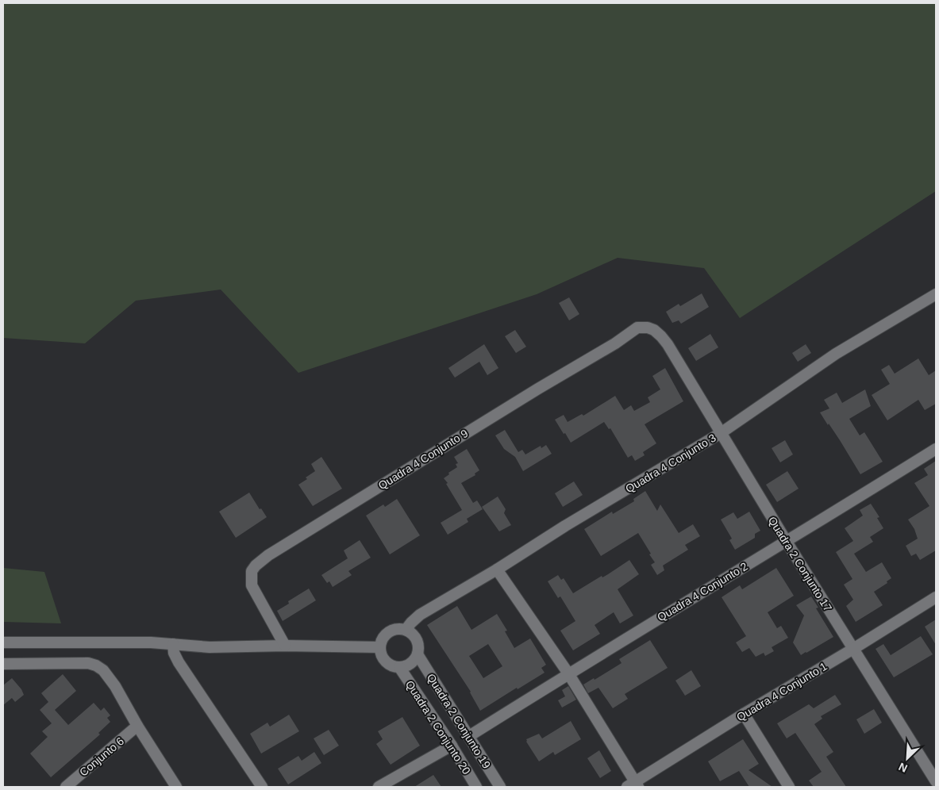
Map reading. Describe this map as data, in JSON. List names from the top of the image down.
{
  "streets": {
    "street": [
      "Quadra 4 Conjunto 9",
      "Quadra 4 Conjunto 3",
      "Quadra 2 Conjunto 17",
      "Quadra 4 Conjunto 2",
      "Quadra 4 Conjunto 1",
      "Quadra 2 Conjunto 19",
      "Quadra 2 Conjunto 20",
      "Conjunto 6"
    ]
  },
  "crossings": [
    ["Quadra 4 Conjunto 9", "Quadra 2 Conjunto 17"],
    ["Quadra 4 Conjunto 3", "Quadra 2 Conjunto 17"],
    ["Quadra 4 Conjunto 3", "Quadra 2 Conjunto 19"],
    ["Quadra 4 Conjunto 3", "Quadra 2 Conjunto 20"],
    ["Quadra 2 Conjunto 17", "Quadra 4 Conjunto 2"],
    ["Quadra 2 Conjunto 17", "Quadra 4 Conjunto 1"],
    ["Quadra 4 Conjunto 2", "Quadra 2 Conjunto 19"],
    ["Quadra 2 Conjunto 19", "Quadra 2 Conjunto 20"]
  ],
  "north": "bottom left"
}
